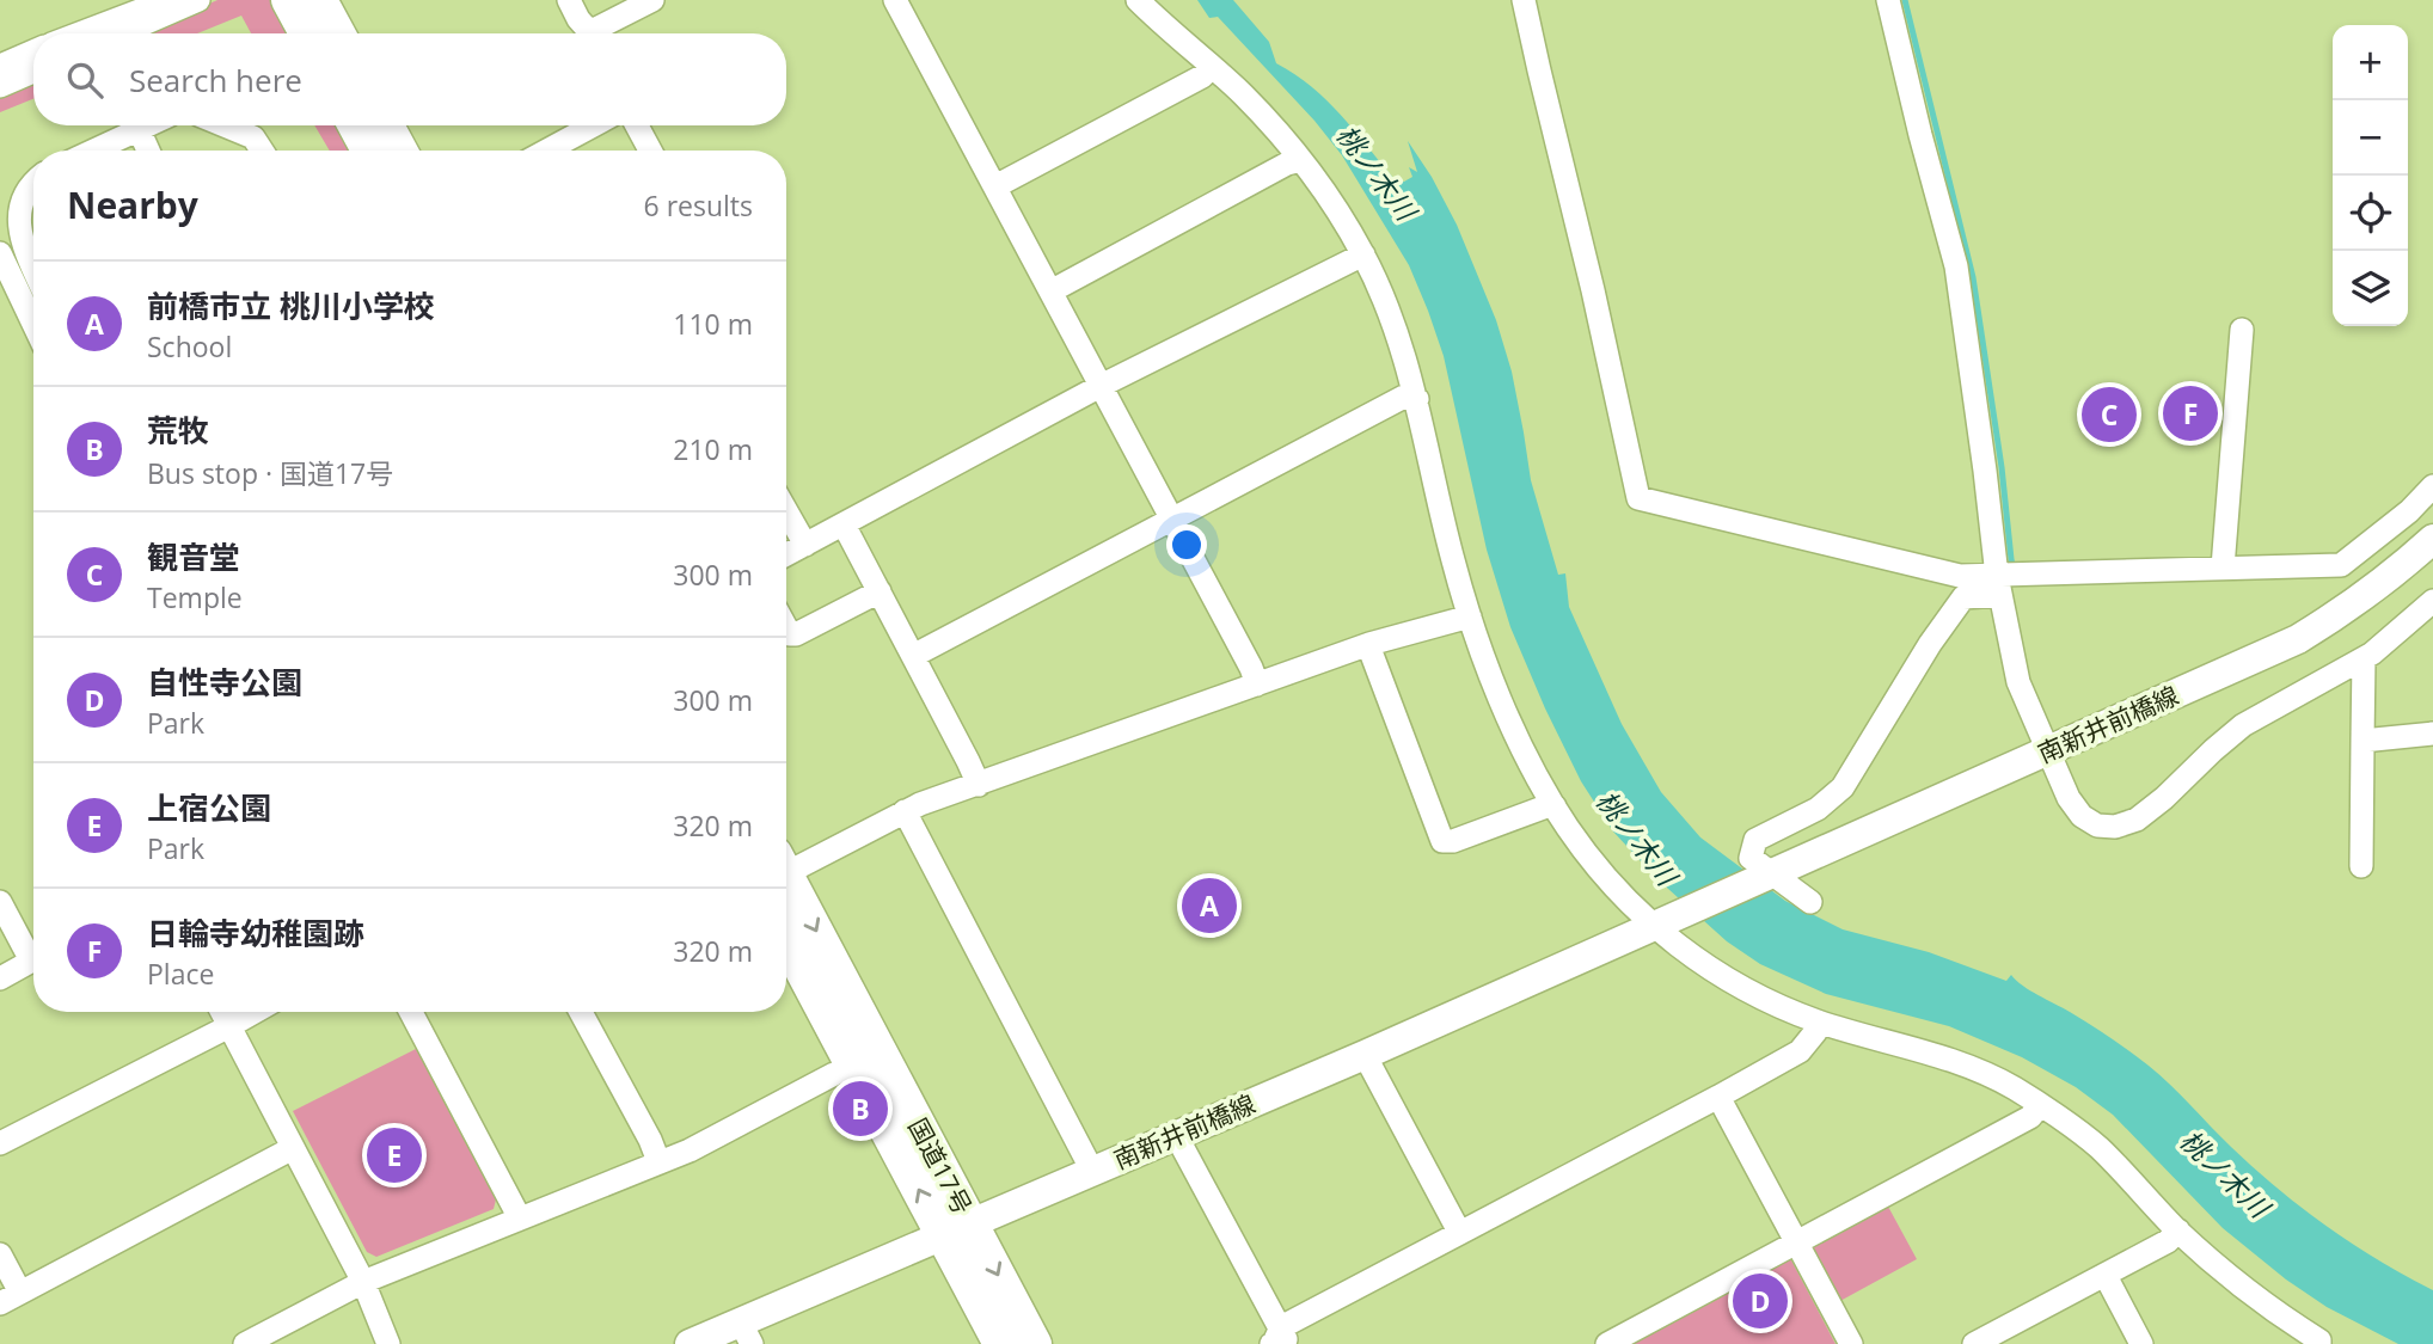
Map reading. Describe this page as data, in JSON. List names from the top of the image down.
{
  "streets": {
    "highway": ["国道17号"],
    "main road": ["南新井前橋線"]
  },
  "crossings": [
    ["南新井前橋線", "国道17号"]
  ],
  "water": ["桃ノ木川"],
  "page": {
    "map_buttons": ["+", "−"],
    "search": "Search here",
    "heading": ["Nearby", "6 results"],
    "list": [
      {
        "mark": "A",
        "name": "前橋市立 桃川小学校",
        "note": "School",
        "value": "110 m"
      },
      {
        "mark": "B",
        "name": "荒牧",
        "note": "Bus stop · 国道17号",
        "value": "210 m"
      },
      {
        "mark": "C",
        "name": "観音堂",
        "note": "Temple",
        "value": "300 m"
      },
      {
        "mark": "D",
        "name": "自性寺公園",
        "note": "Park",
        "value": "300 m"
      },
      {
        "mark": "E",
        "name": "上宿公園",
        "note": "Park",
        "value": "320 m"
      },
      {
        "mark": "F",
        "name": "日輪寺幼稚園跡",
        "note": "Place",
        "value": "320 m"
      }
    ],
    "pins": [
      "F",
      "C",
      "A",
      "B",
      "E",
      "D"
    ]
  }
}
